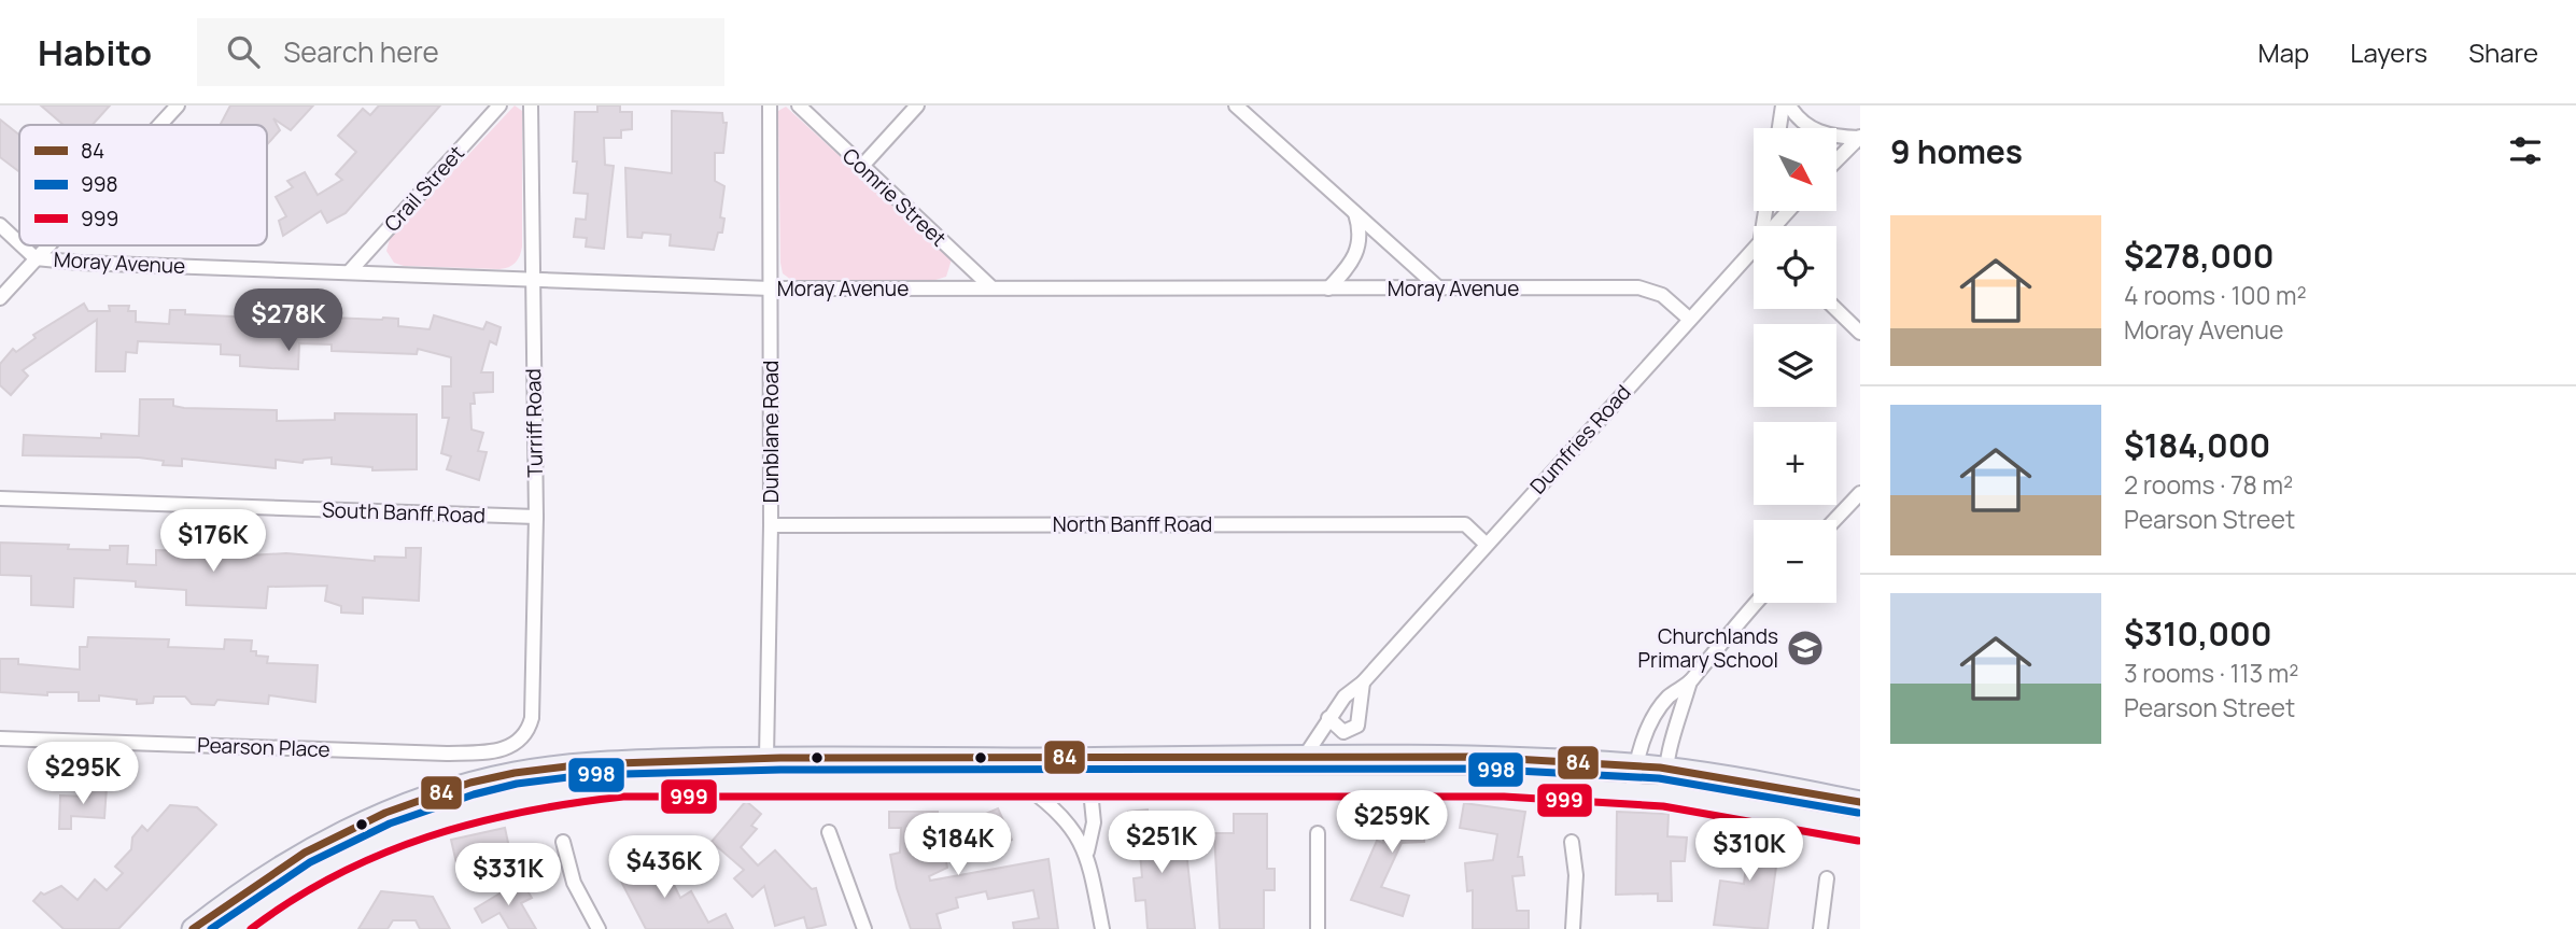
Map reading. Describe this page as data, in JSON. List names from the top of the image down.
{
  "streets": {
    "street": [
      "Crail Street",
      "Comrie Street",
      "Moray Avenue",
      "Turriff Road",
      "Dunblane Road",
      "Dumfries Road",
      "South Banff Road",
      "North Banff Road",
      "Pearson Place"
    ]
  },
  "crossings": [
    ["Crail Street", "Moray Avenue"],
    ["Comrie Street", "Moray Avenue"],
    ["Moray Avenue", "Turriff Road"],
    ["Moray Avenue", "Dunblane Road"],
    ["Moray Avenue", "Dumfries Road"],
    ["Turriff Road", "South Banff Road"],
    ["Turriff Road", "Pearson Place"],
    ["Dunblane Road", "North Banff Road"],
    ["Dumfries Road", "North Banff Road"]
  ],
  "places": {
    "school or university": ["Churchlands Primary School"]
  },
  "lines": ["transit line 84", "transit line 998", "transit line 999"],
  "legend": ["84", "998", "999"],
  "north": "bottom right",
  "page": {
    "header": "Habito",
    "search": "Search here",
    "nav": ["Map", "Layers", "Share"],
    "heading": "9 homes",
    "map_buttons": ["+", "−"],
    "list": [
      {
        "name": "$278,000",
        "note": "4 rooms · 100 m² · Moray Avenue"
      },
      {
        "name": "$184,000",
        "note": "2 rooms · 78 m² · Pearson Street"
      },
      {
        "name": "$310,000",
        "note": "3 rooms · 113 m² · Pearson Street"
      }
    ],
    "price": [
      "$278K",
      "$176K",
      "$295K",
      "$259K",
      "$251K",
      "$184K",
      "$310K",
      "$436K",
      "$331K"
    ]
  }
}
